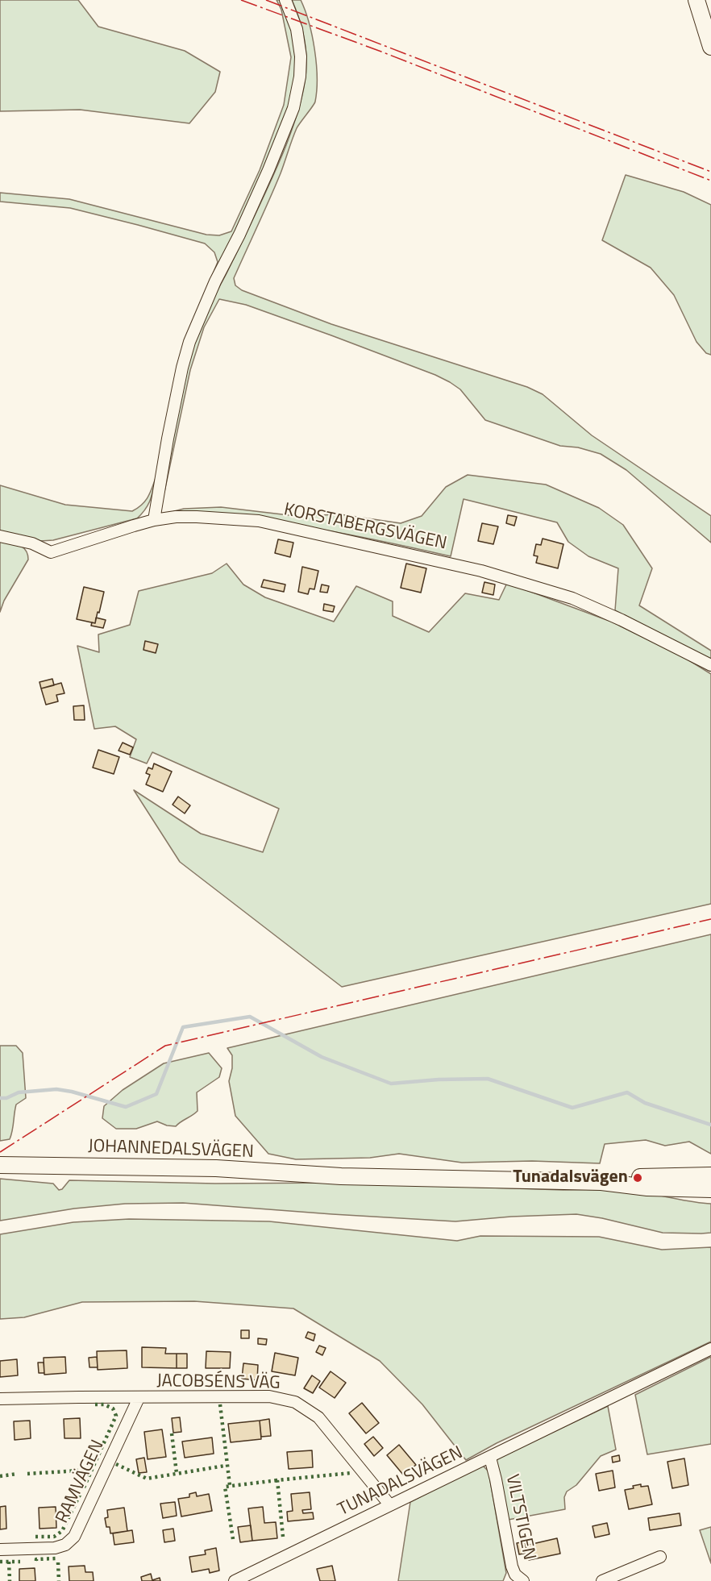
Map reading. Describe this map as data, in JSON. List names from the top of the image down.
{
  "streets": {
    "main road": ["JOHANNEDALSVÄGEN"],
    "street": [
      "KORSTABERGSVÄGEN",
      "JACOBSÉNS VÄG",
      "RAMVÄGEN",
      "TUNADALSVÄGEN",
      "VILTSTIGEN"
    ]
  },
  "crossings": [
    ["JACOBSÉNS VÄG", "RAMVÄGEN"],
    ["JACOBSÉNS VÄG", "TUNADALSVÄGEN"],
    ["TUNADALSVÄGEN", "VILTSTIGEN"]
  ],
  "places": ["Tunadalsvägen"]
}
